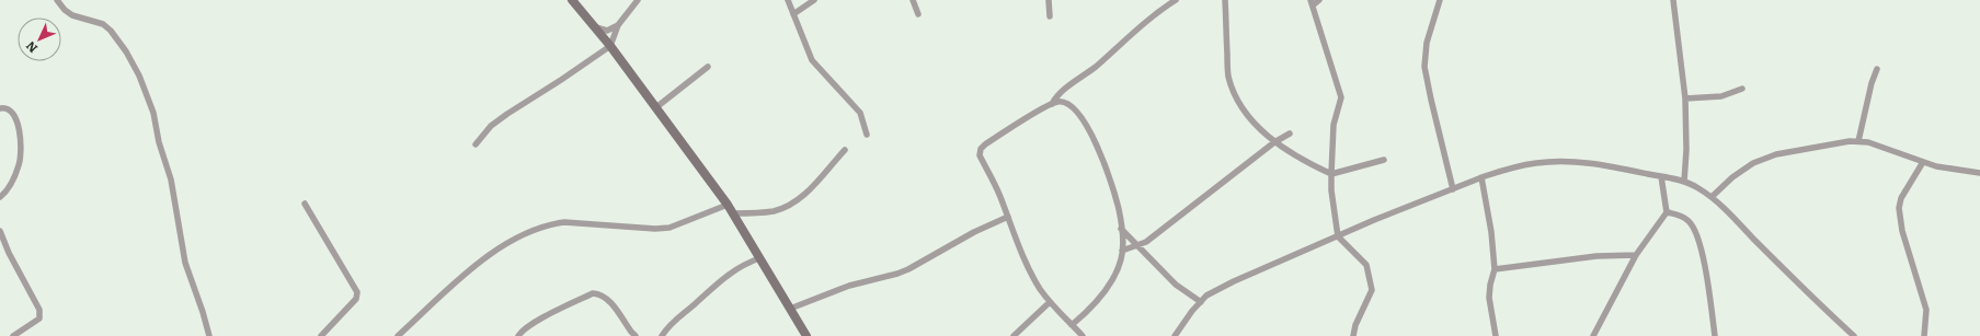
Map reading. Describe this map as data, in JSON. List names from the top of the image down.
{
  "north": "bottom left"
}
